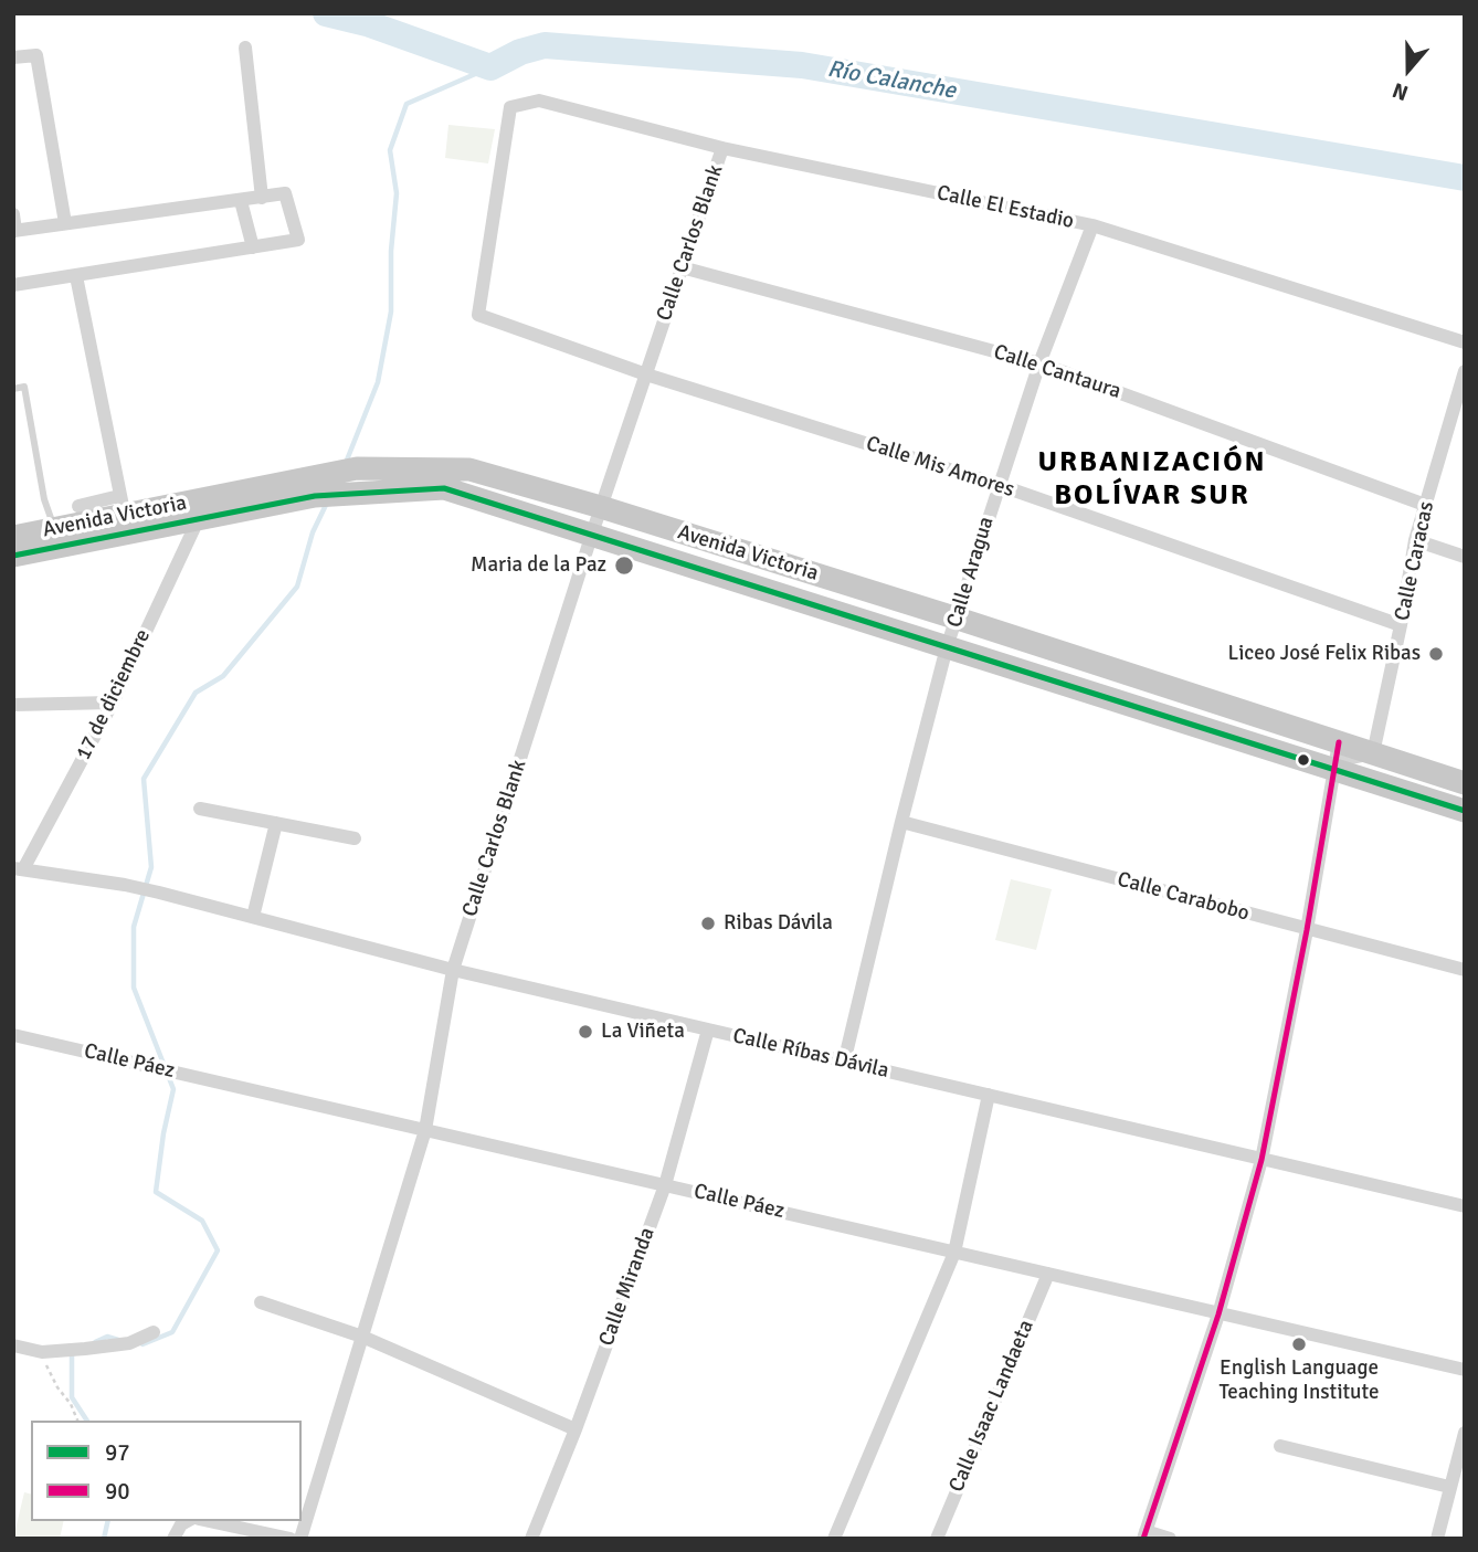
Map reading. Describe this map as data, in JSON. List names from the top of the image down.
{
  "streets": {
    "main road": ["Avenida Victoria"],
    "street": [
      "Calle El Estadio",
      "Calle Carlos Blank",
      "Calle Cantaura",
      "Calle Mis Amores",
      "Calle Caracas",
      "Calle Aragua",
      "17 de diciembre",
      "Calle Carabobo",
      "Calle Ríbas Dávila",
      "Calle Páez",
      "Calle Miranda",
      "Calle Isaac Landaeta"
    ]
  },
  "crossings": [
    ["Calle El Estadio", "Calle Carlos Blank"],
    ["Calle El Estadio", "Calle Mis Amores"],
    ["Calle El Estadio", "Calle Aragua"],
    ["Calle Carlos Blank", "Calle Cantaura"],
    ["Calle Carlos Blank", "Calle Mis Amores"],
    ["Calle Carlos Blank", "Avenida Victoria"],
    ["Calle Carlos Blank", "Calle Ríbas Dávila"],
    ["Calle Carlos Blank", "Calle Páez"],
    ["Calle Cantaura", "Calle Caracas"],
    ["Calle Cantaura", "Calle Aragua"],
    ["Calle Mis Amores", "Calle Caracas"],
    ["Calle Mis Amores", "Calle Aragua"],
    ["Avenida Victoria", "Calle Caracas"],
    ["Avenida Victoria", "Calle Aragua"],
    ["Avenida Victoria", "17 de diciembre"],
    ["Calle Aragua", "Calle Carabobo"],
    ["Calle Aragua", "Calle Ríbas Dávila"],
    ["17 de diciembre", "Calle Ríbas Dávila"],
    ["Calle Ríbas Dávila", "Calle Miranda"],
    ["Calle Páez", "Calle Miranda"],
    ["Calle Páez", "Calle Isaac Landaeta"]
  ],
  "districts": ["URBANIZACIÓN BOLÍVAR SUR"],
  "water": ["Río Calanche"],
  "places": [
    "Maria de la Paz",
    "Liceo José Felix Ribas",
    "Ribas Dávila",
    "La Viñeta",
    "English Language Teaching Institute"
  ],
  "lines": ["transit line 97", "transit line 90"],
  "legend": ["97", "90"],
  "north": "bottom"
}
